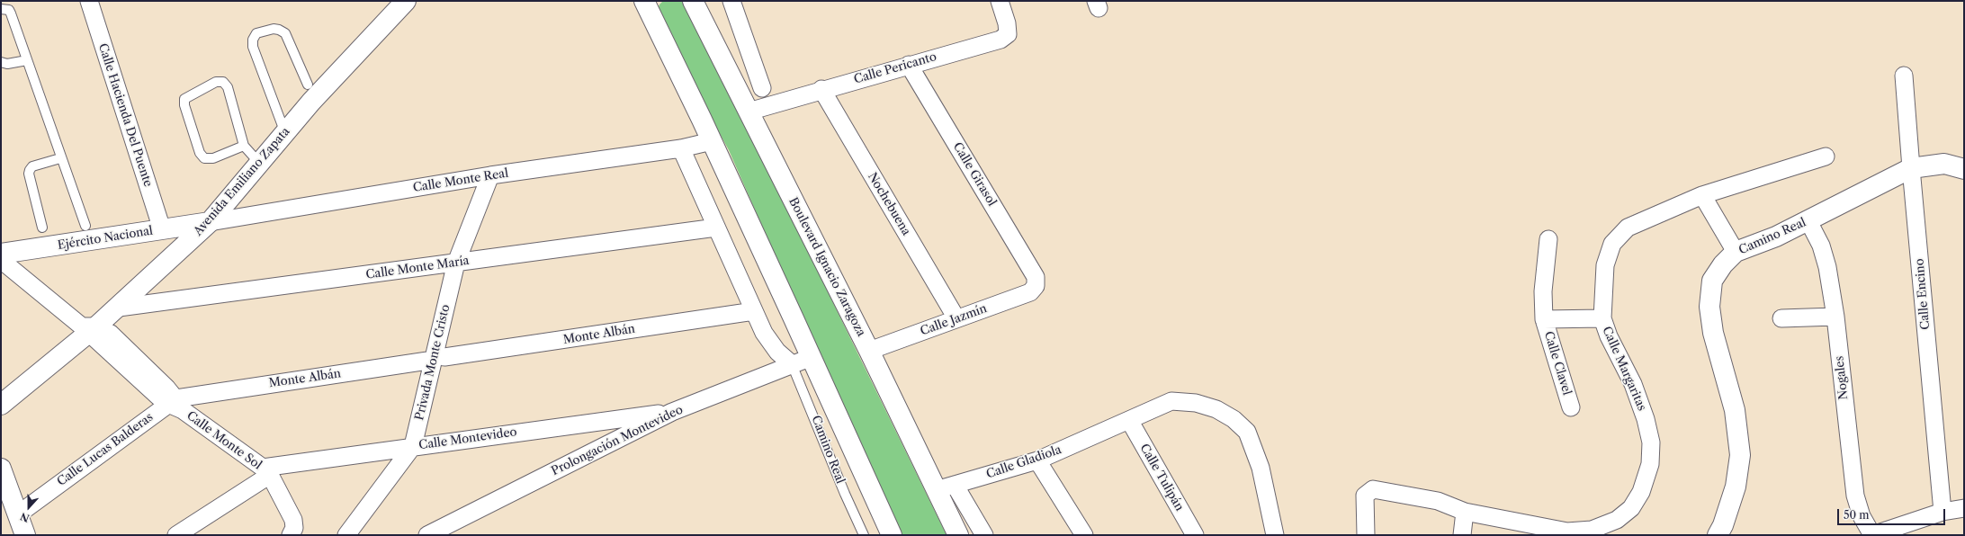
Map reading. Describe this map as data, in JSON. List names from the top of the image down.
{
  "streets": {
    "street": [
      "Calle Pericanto",
      "Calle Hacienda Del Puente",
      "Calle Girasol",
      "Calle Monte Real",
      "Avenida Emiliano Zapata",
      "Nochebuena",
      "Camino Real",
      "Ejército Nacional",
      "Boulevard Ignacio Zaragoza",
      "Calle Monte María",
      "Calle Encino",
      "Calle Jazmín",
      "Monte Albán",
      "Privada Monte Cristo",
      "Calle Clavel",
      "Calle Margaritas",
      "Nogales",
      "Calle Montevideo",
      "Calle Monte Sol",
      "Prolongación Montevideo",
      "Calle Lucas Balderas",
      "Calle Gladiola",
      "Calle Tulipán"
    ]
  },
  "crossings": [
    ["Calle Pericanto", "Calle Girasol"],
    ["Calle Pericanto", "Nochebuena"],
    ["Calle Pericanto", "Boulevard Ignacio Zaragoza"],
    ["Calle Hacienda Del Puente", "Ejército Nacional"],
    ["Calle Girasol", "Calle Jazmín"],
    ["Calle Monte Real", "Avenida Emiliano Zapata"],
    ["Calle Monte Real", "Ejército Nacional"],
    ["Calle Monte Real", "Privada Monte Cristo"],
    ["Avenida Emiliano Zapata", "Ejército Nacional"],
    ["Avenida Emiliano Zapata", "Calle Monte María"],
    ["Avenida Emiliano Zapata", "Calle Monte Sol"],
    ["Nochebuena", "Calle Jazmín"],
    ["Camino Real", "Calle Encino"],
    ["Camino Real", "Nogales"],
    ["Camino Real", "Prolongación Montevideo"],
    ["Boulevard Ignacio Zaragoza", "Calle Jazmín"],
    ["Boulevard Ignacio Zaragoza", "Calle Gladiola"],
    ["Calle Monte María", "Privada Monte Cristo"],
    ["Monte Albán", "Privada Monte Cristo"],
    ["Monte Albán", "Calle Monte Sol"],
    ["Monte Albán", "Calle Lucas Balderas"],
    ["Privada Monte Cristo", "Calle Montevideo"],
    ["Calle Clavel", "Calle Margaritas"],
    ["Calle Montevideo", "Calle Monte Sol"],
    ["Calle Montevideo", "Prolongación Montevideo"],
    ["Calle Monte Sol", "Calle Lucas Balderas"],
    ["Calle Gladiola", "Calle Tulipán"]
  ],
  "scale_bar": "50 m",
  "north": "bottom"
}
